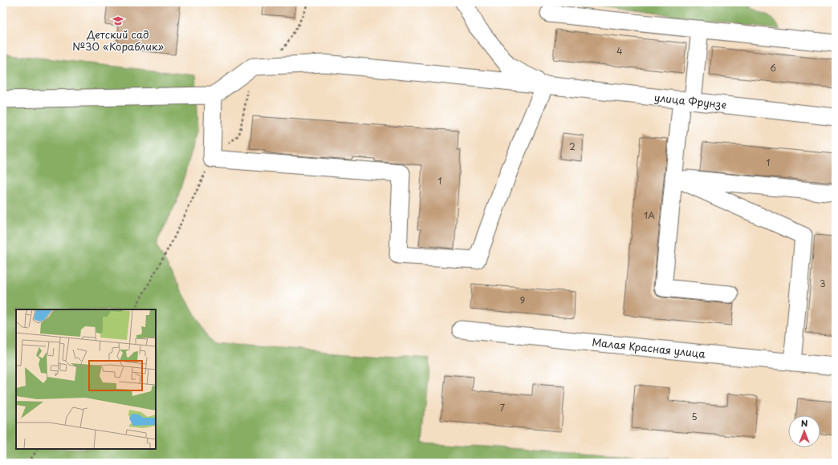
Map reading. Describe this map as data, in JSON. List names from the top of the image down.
{
  "streets": {
    "street": ["улица Фрунзе", "Малая Красная улица"]
  },
  "places": {
    "school or university": ["Детский сад №30 «Кораблик»"]
  },
  "house_numbers": [
    "4",
    "6",
    "2",
    "1",
    "1",
    "1А",
    "3",
    "9",
    "7",
    "5"
  ],
  "north": "top"
}
